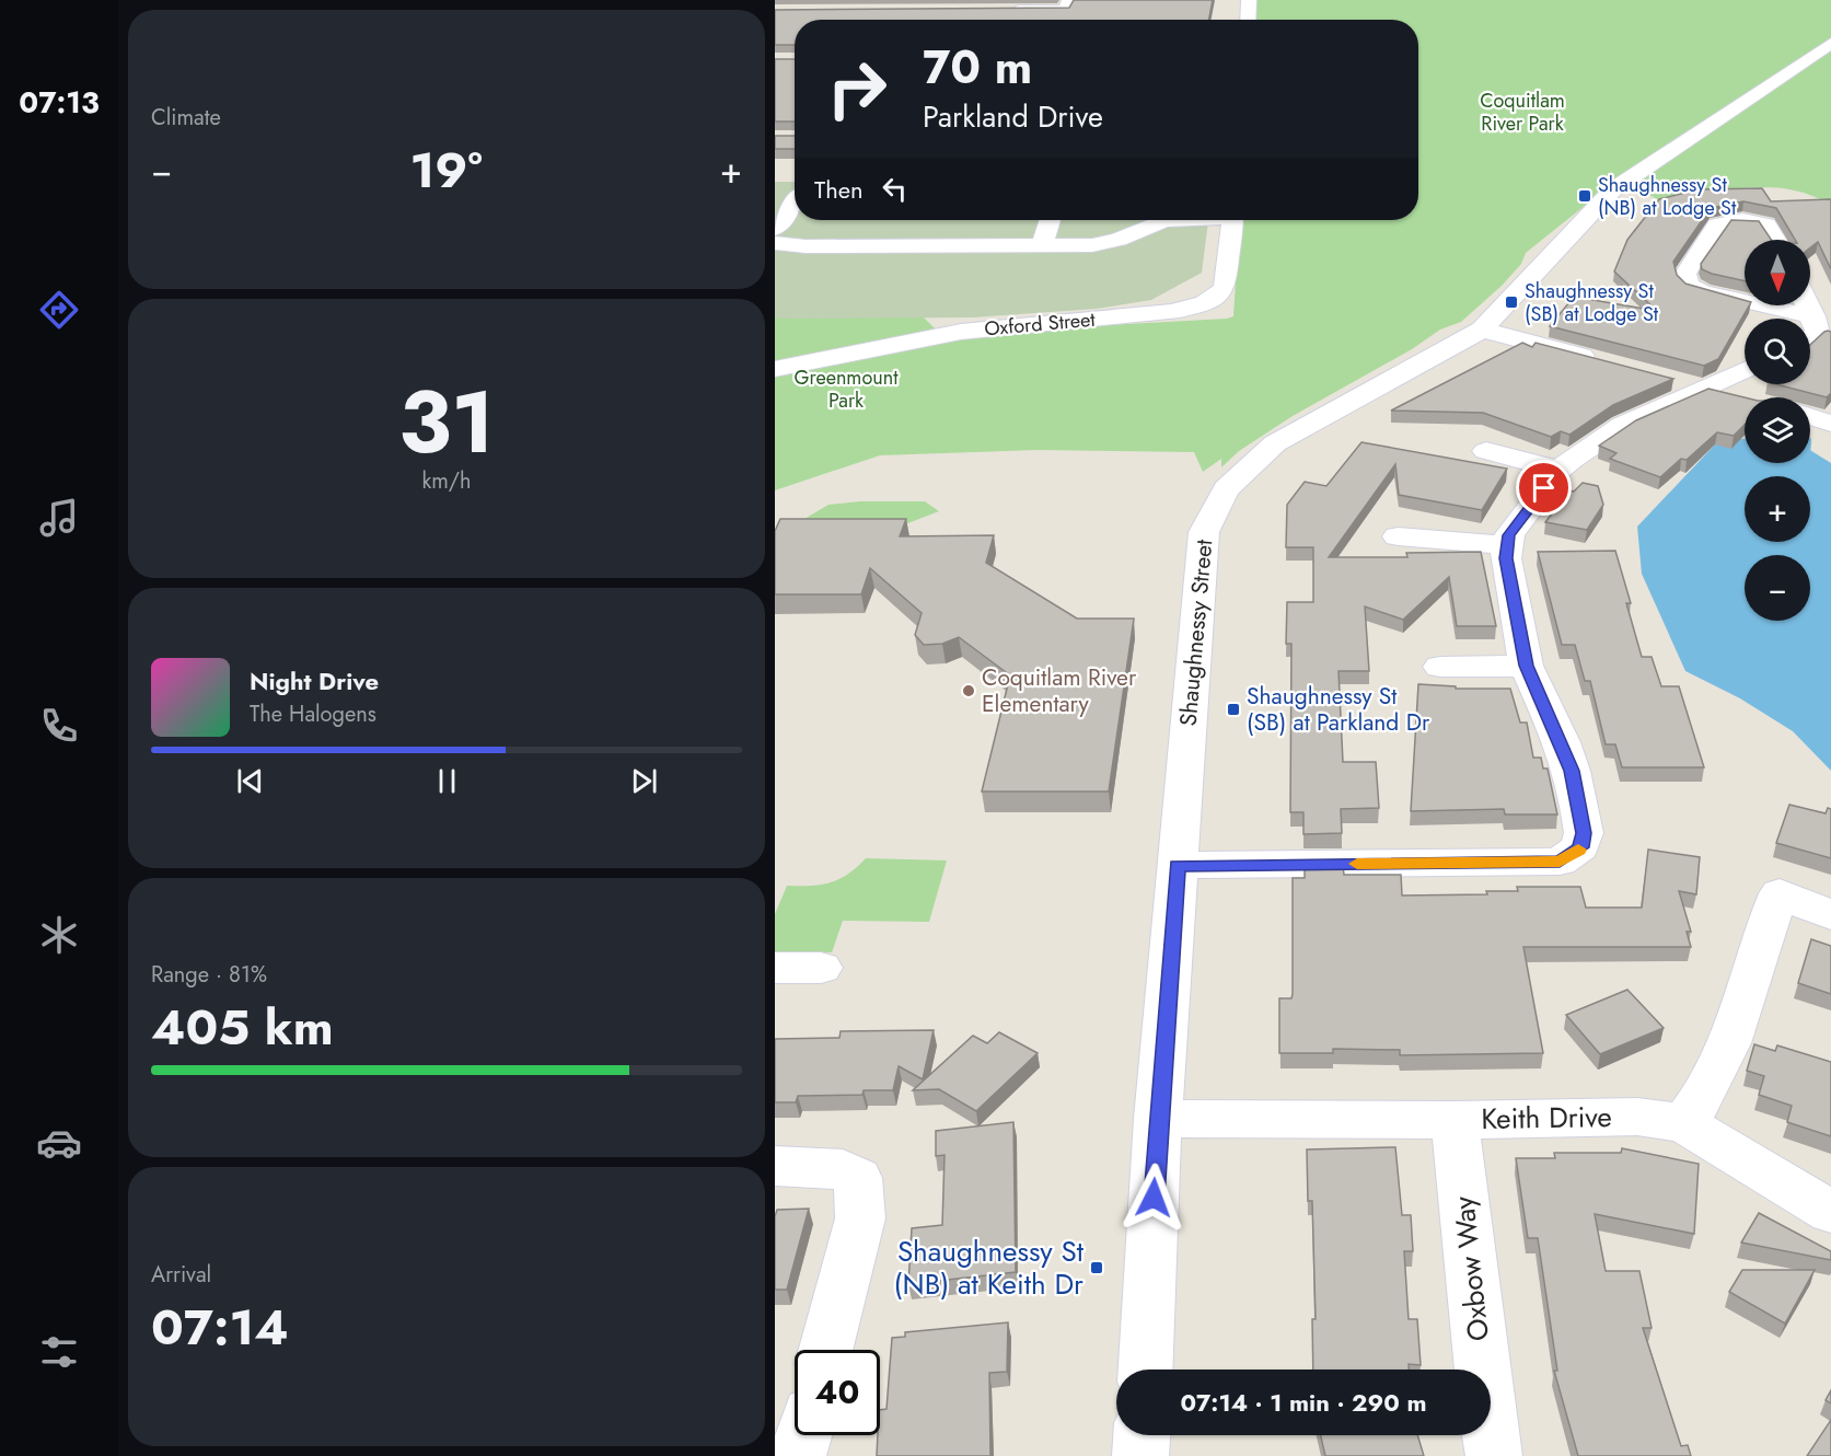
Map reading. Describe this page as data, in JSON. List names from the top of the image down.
{
  "streets": {
    "street": [
      "Oxford Street",
      "Shaughnessy Street",
      "Keith Drive",
      "Oxbow Way"
    ]
  },
  "crossings": [
    ["Shaughnessy Street", "Keith Drive"],
    ["Keith Drive", "Oxbow Way"]
  ],
  "parks": ["Coquitlam River Park", "Greenmount Park"],
  "places": {
    "transit": [
      "Shaughnessy St (NB) at Lodge St",
      "Shaughnessy St (SB) at Lodge St",
      "Shaughnessy St (SB) at Parkland Dr",
      "Shaughnessy St (NB) at Keith Dr"
    ],
    "other": ["Coquitlam River Elementary"]
  },
  "north": "bottom",
  "page": {
    "tabs": "07:13",
    "tile": [
      "Climate",
      ["31", "km/h"],
      ["Range · 81%", "405 km"],
      ["Arrival", "07:14"]
    ],
    "turn": ["70 m", "Parkland Drive"],
    "heat": ["−", "19°", "+"],
    "then": "Then",
    "map_buttons": ["+", "−"],
    "song": ["Night Drive", "The Halogens"],
    "limit": "40",
    "trip": "07:14 · 1 min · 290 m"
  }
}
